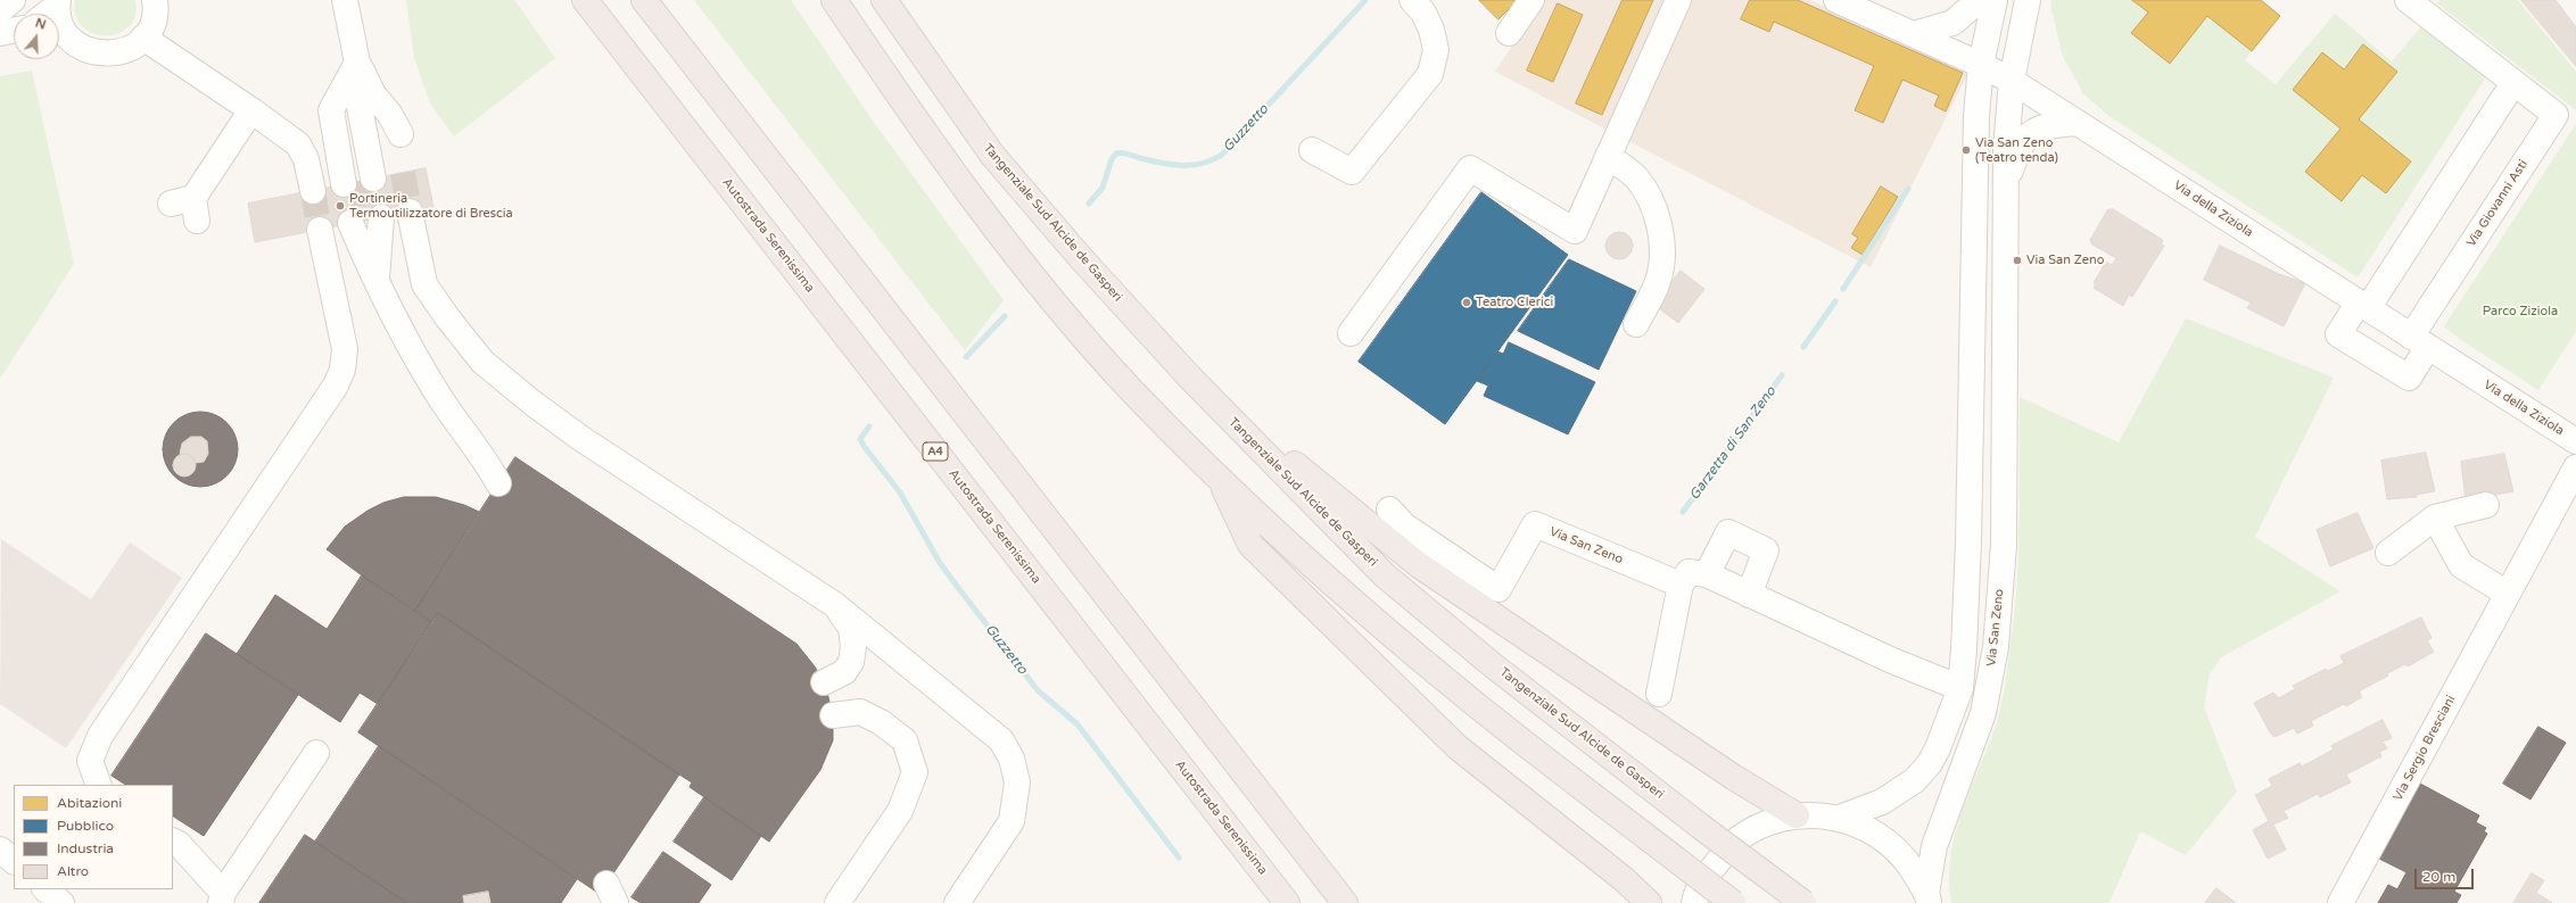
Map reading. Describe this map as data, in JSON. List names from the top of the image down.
{
  "streets": {
    "highway": ["Tangenziale Sud Alcide de Gasperi", "Autostrada Serenissima", "A4"],
    "street": [
      "Via Giovanni Asti",
      "Via della Ziziola",
      "Via San Zeno",
      "Via Sergio Bresciani"
    ]
  },
  "crossings": [
    ["Via Giovanni Asti", "Via della Ziziola"],
    ["Via della Ziziola", "Via San Zeno"]
  ],
  "water": ["Guzzetto", "Garzetta di San Zeno"],
  "parks": ["Parco Ziziola"],
  "places": [
    "Via San Zeno (Teatro tenda)",
    "Portineria Termoutilizzatore di Brescia",
    "Via San Zeno",
    "Teatro Clerici"
  ],
  "legend": [
    "Abitazioni",
    "Pubblico",
    "Industria",
    "Altro"
  ],
  "scale_bar": "20 m",
  "north": "top"
}
